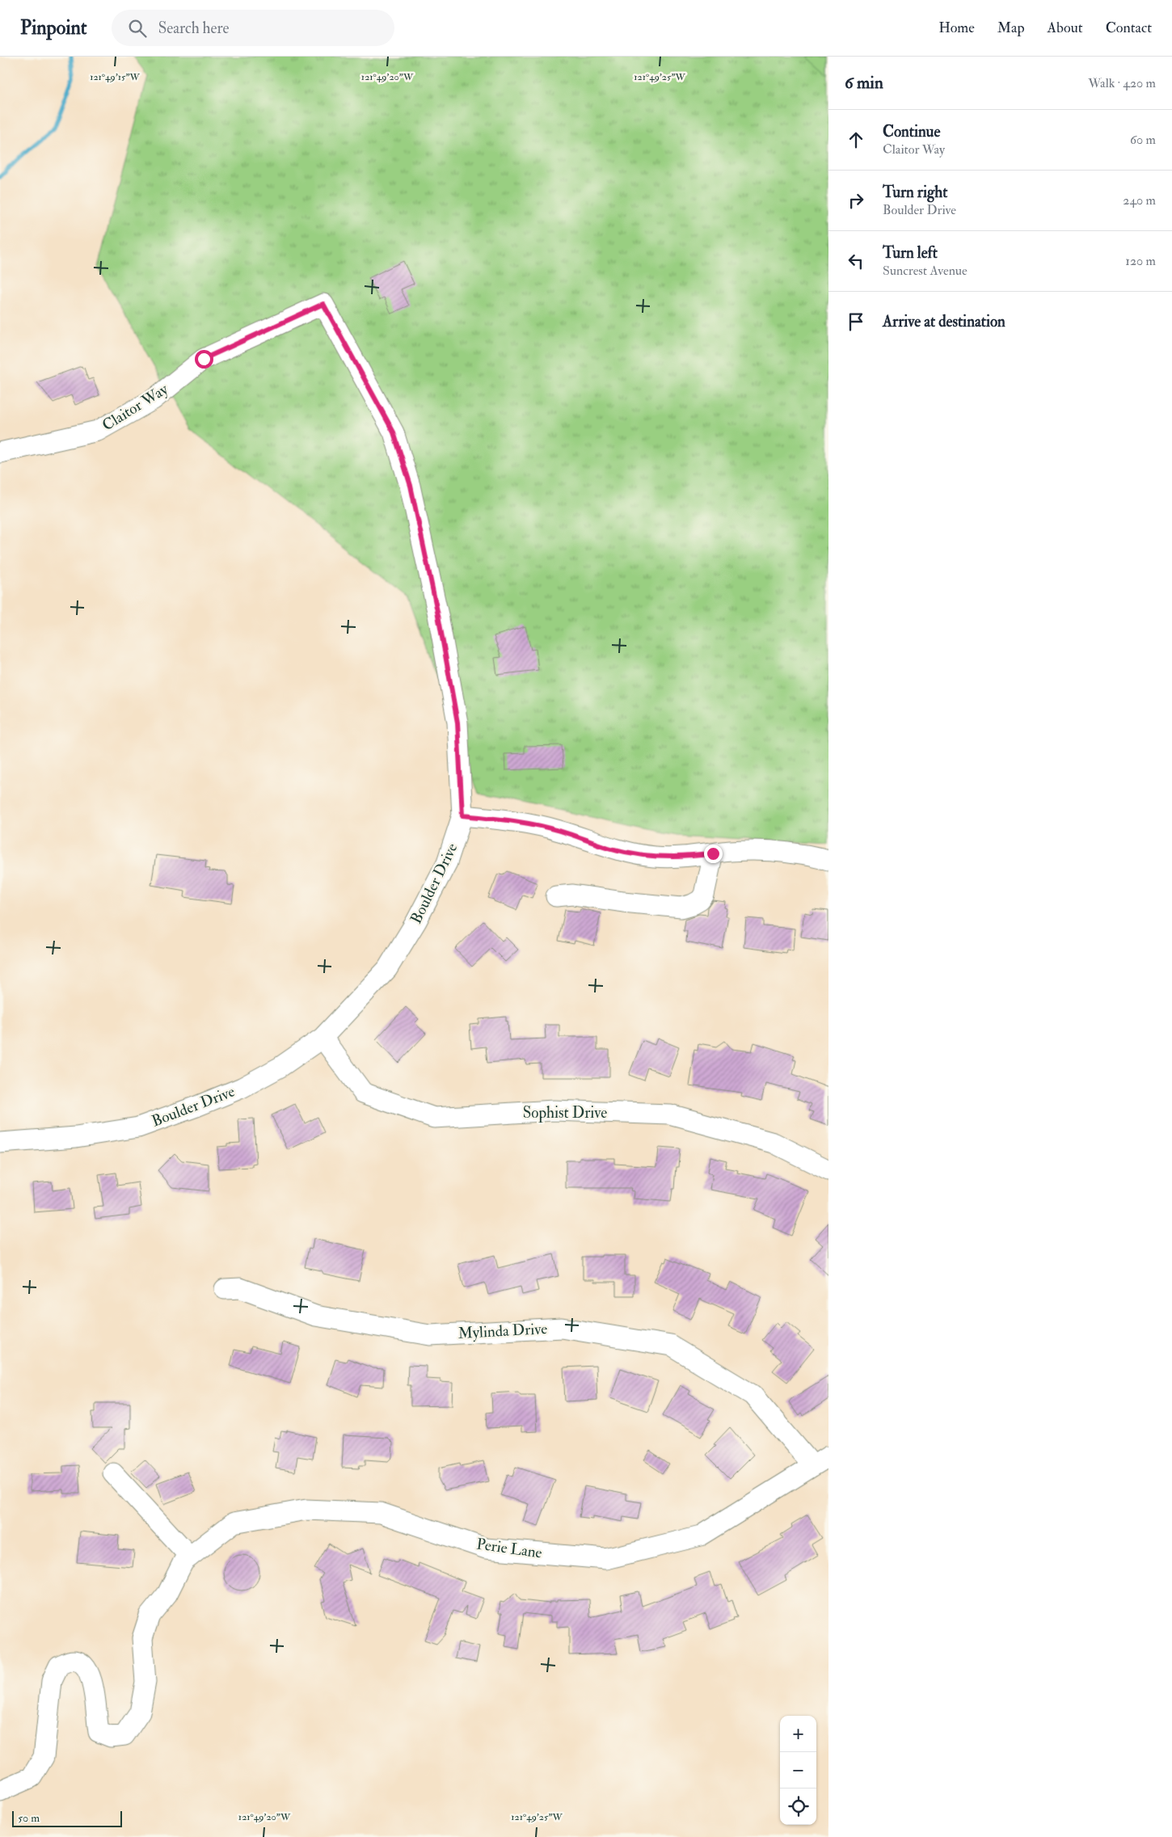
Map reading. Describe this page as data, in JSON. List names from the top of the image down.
{
  "streets": {
    "street": [
      "Claitor Way",
      "Boulder Drive",
      "Sophist Drive",
      "Mylinda Drive",
      "Perie Lane"
    ]
  },
  "crossings": [
    ["Claitor Way", "Boulder Drive"],
    ["Boulder Drive", "Sophist Drive"],
    ["Mylinda Drive", "Perie Lane"]
  ],
  "scale_bar": "50 m",
  "page": {
    "header": "Pinpoint",
    "search": "Search here",
    "nav": [
      "Home",
      "Map",
      "About",
      "Contact"
    ],
    "heading": ["6 min", "Walk · 420 m"],
    "list": [
      ["Continue", "Claitor Way", "60 m"],
      ["Turn right", "Boulder Drive", "240 m"],
      ["Turn left", "Suncrest Avenue", "120 m"],
      "Arrive at destination"
    ],
    "map_buttons": ["+", "−"],
    "scale": "50 m"
  },
  "coordinates": ["121°49'15\"W", "121°49'20\"W", "121°49'25\"W"]
}
